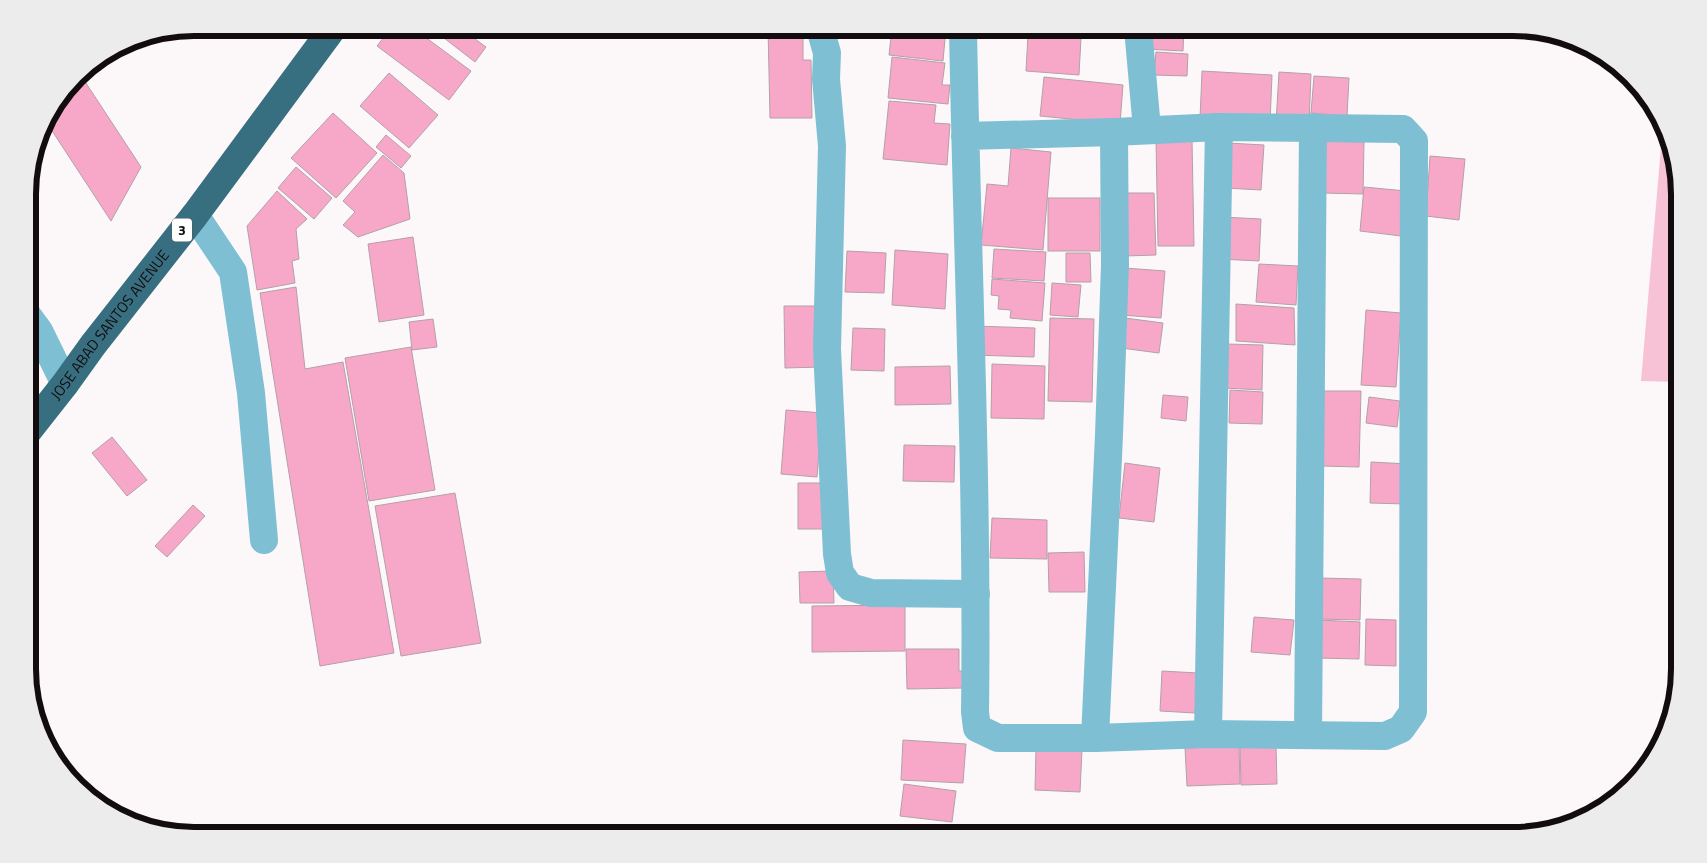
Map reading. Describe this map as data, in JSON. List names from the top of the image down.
{
  "streets": {
    "highway": ["3", "JOSE ABAD SANTOS AVENUE"]
  }
}
